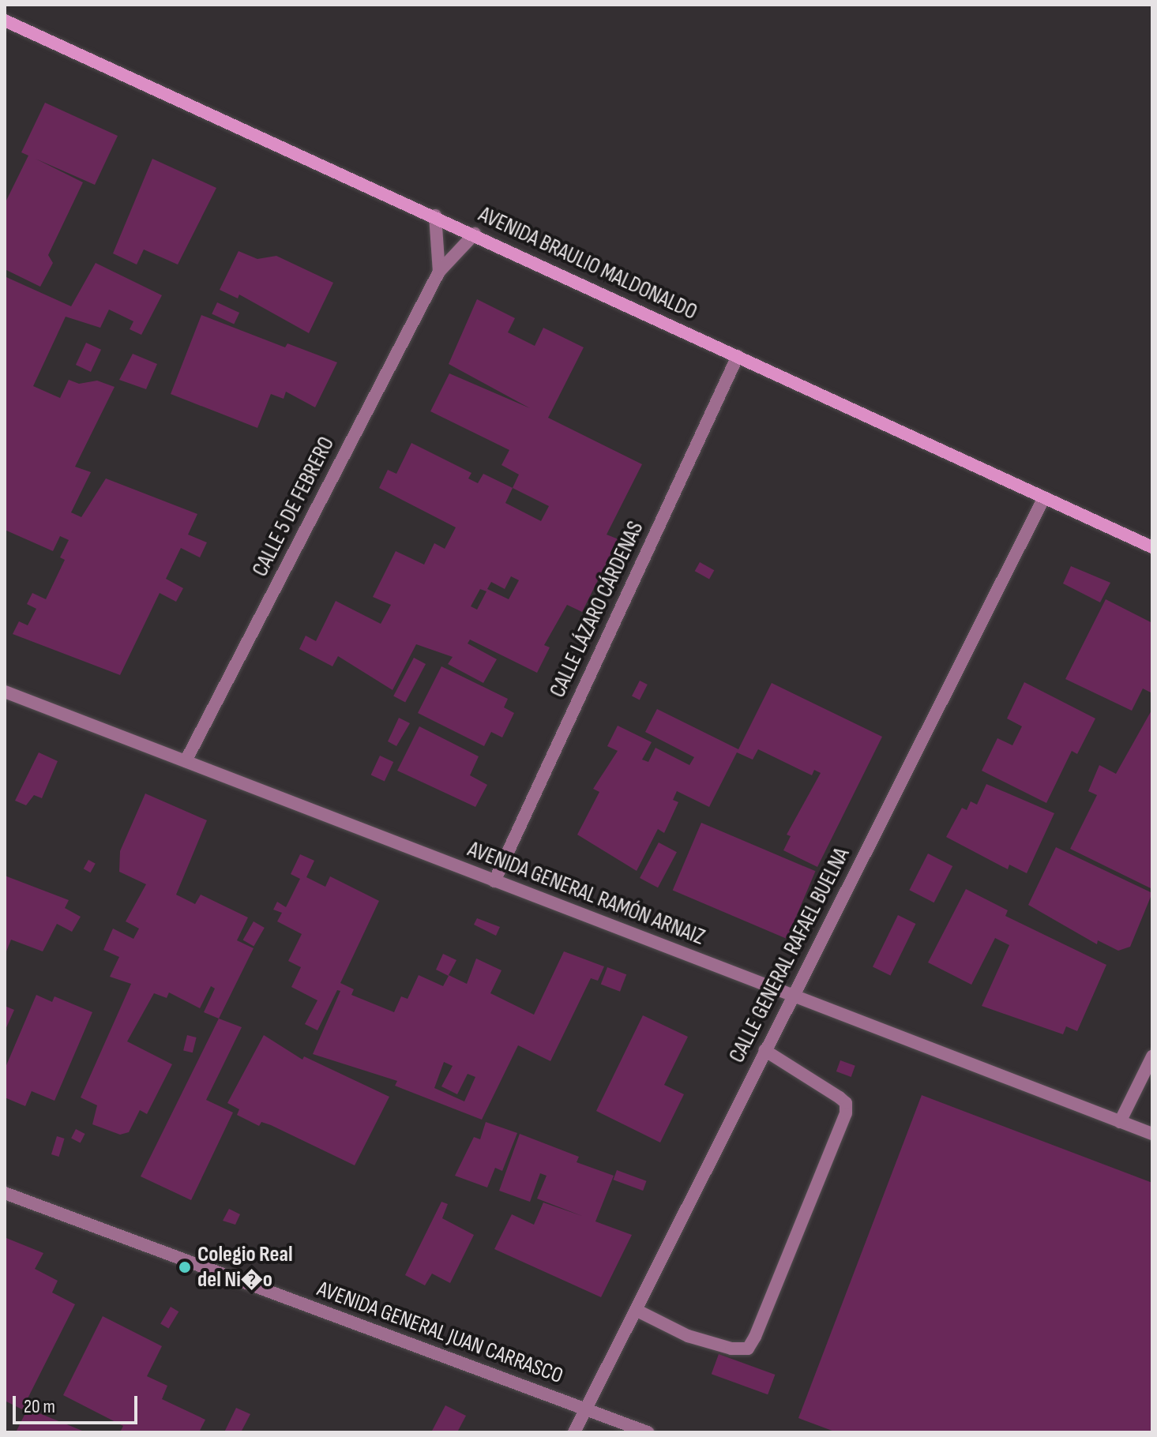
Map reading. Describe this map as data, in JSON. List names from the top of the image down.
{
  "streets": {
    "street": [
      "AVENIDA BRAULIO MALDONALDO",
      "CALLE 5 DE FEBRERO",
      "CALLE LÁZARO CÁRDENAS",
      "AVENIDA GENERAL RAMÓN ARNAIZ",
      "CALLE GENERAL RAFAEL BUELNA",
      "AVENIDA GENERAL JUAN CARRASCO"
    ]
  },
  "crossings": [
    ["AVENIDA BRAULIO MALDONALDO", "CALLE 5 DE FEBRERO"],
    ["AVENIDA BRAULIO MALDONALDO", "CALLE LÁZARO CÁRDENAS"],
    ["AVENIDA BRAULIO MALDONALDO", "CALLE GENERAL RAFAEL BUELNA"],
    ["CALLE 5 DE FEBRERO", "AVENIDA GENERAL RAMÓN ARNAIZ"],
    ["CALLE LÁZARO CÁRDENAS", "AVENIDA GENERAL RAMÓN ARNAIZ"],
    ["AVENIDA GENERAL RAMÓN ARNAIZ", "CALLE GENERAL RAFAEL BUELNA"],
    ["CALLE GENERAL RAFAEL BUELNA", "AVENIDA GENERAL JUAN CARRASCO"]
  ],
  "places": ["Colegio Real del Ni�o"],
  "scale_bar": "20 m"
}
